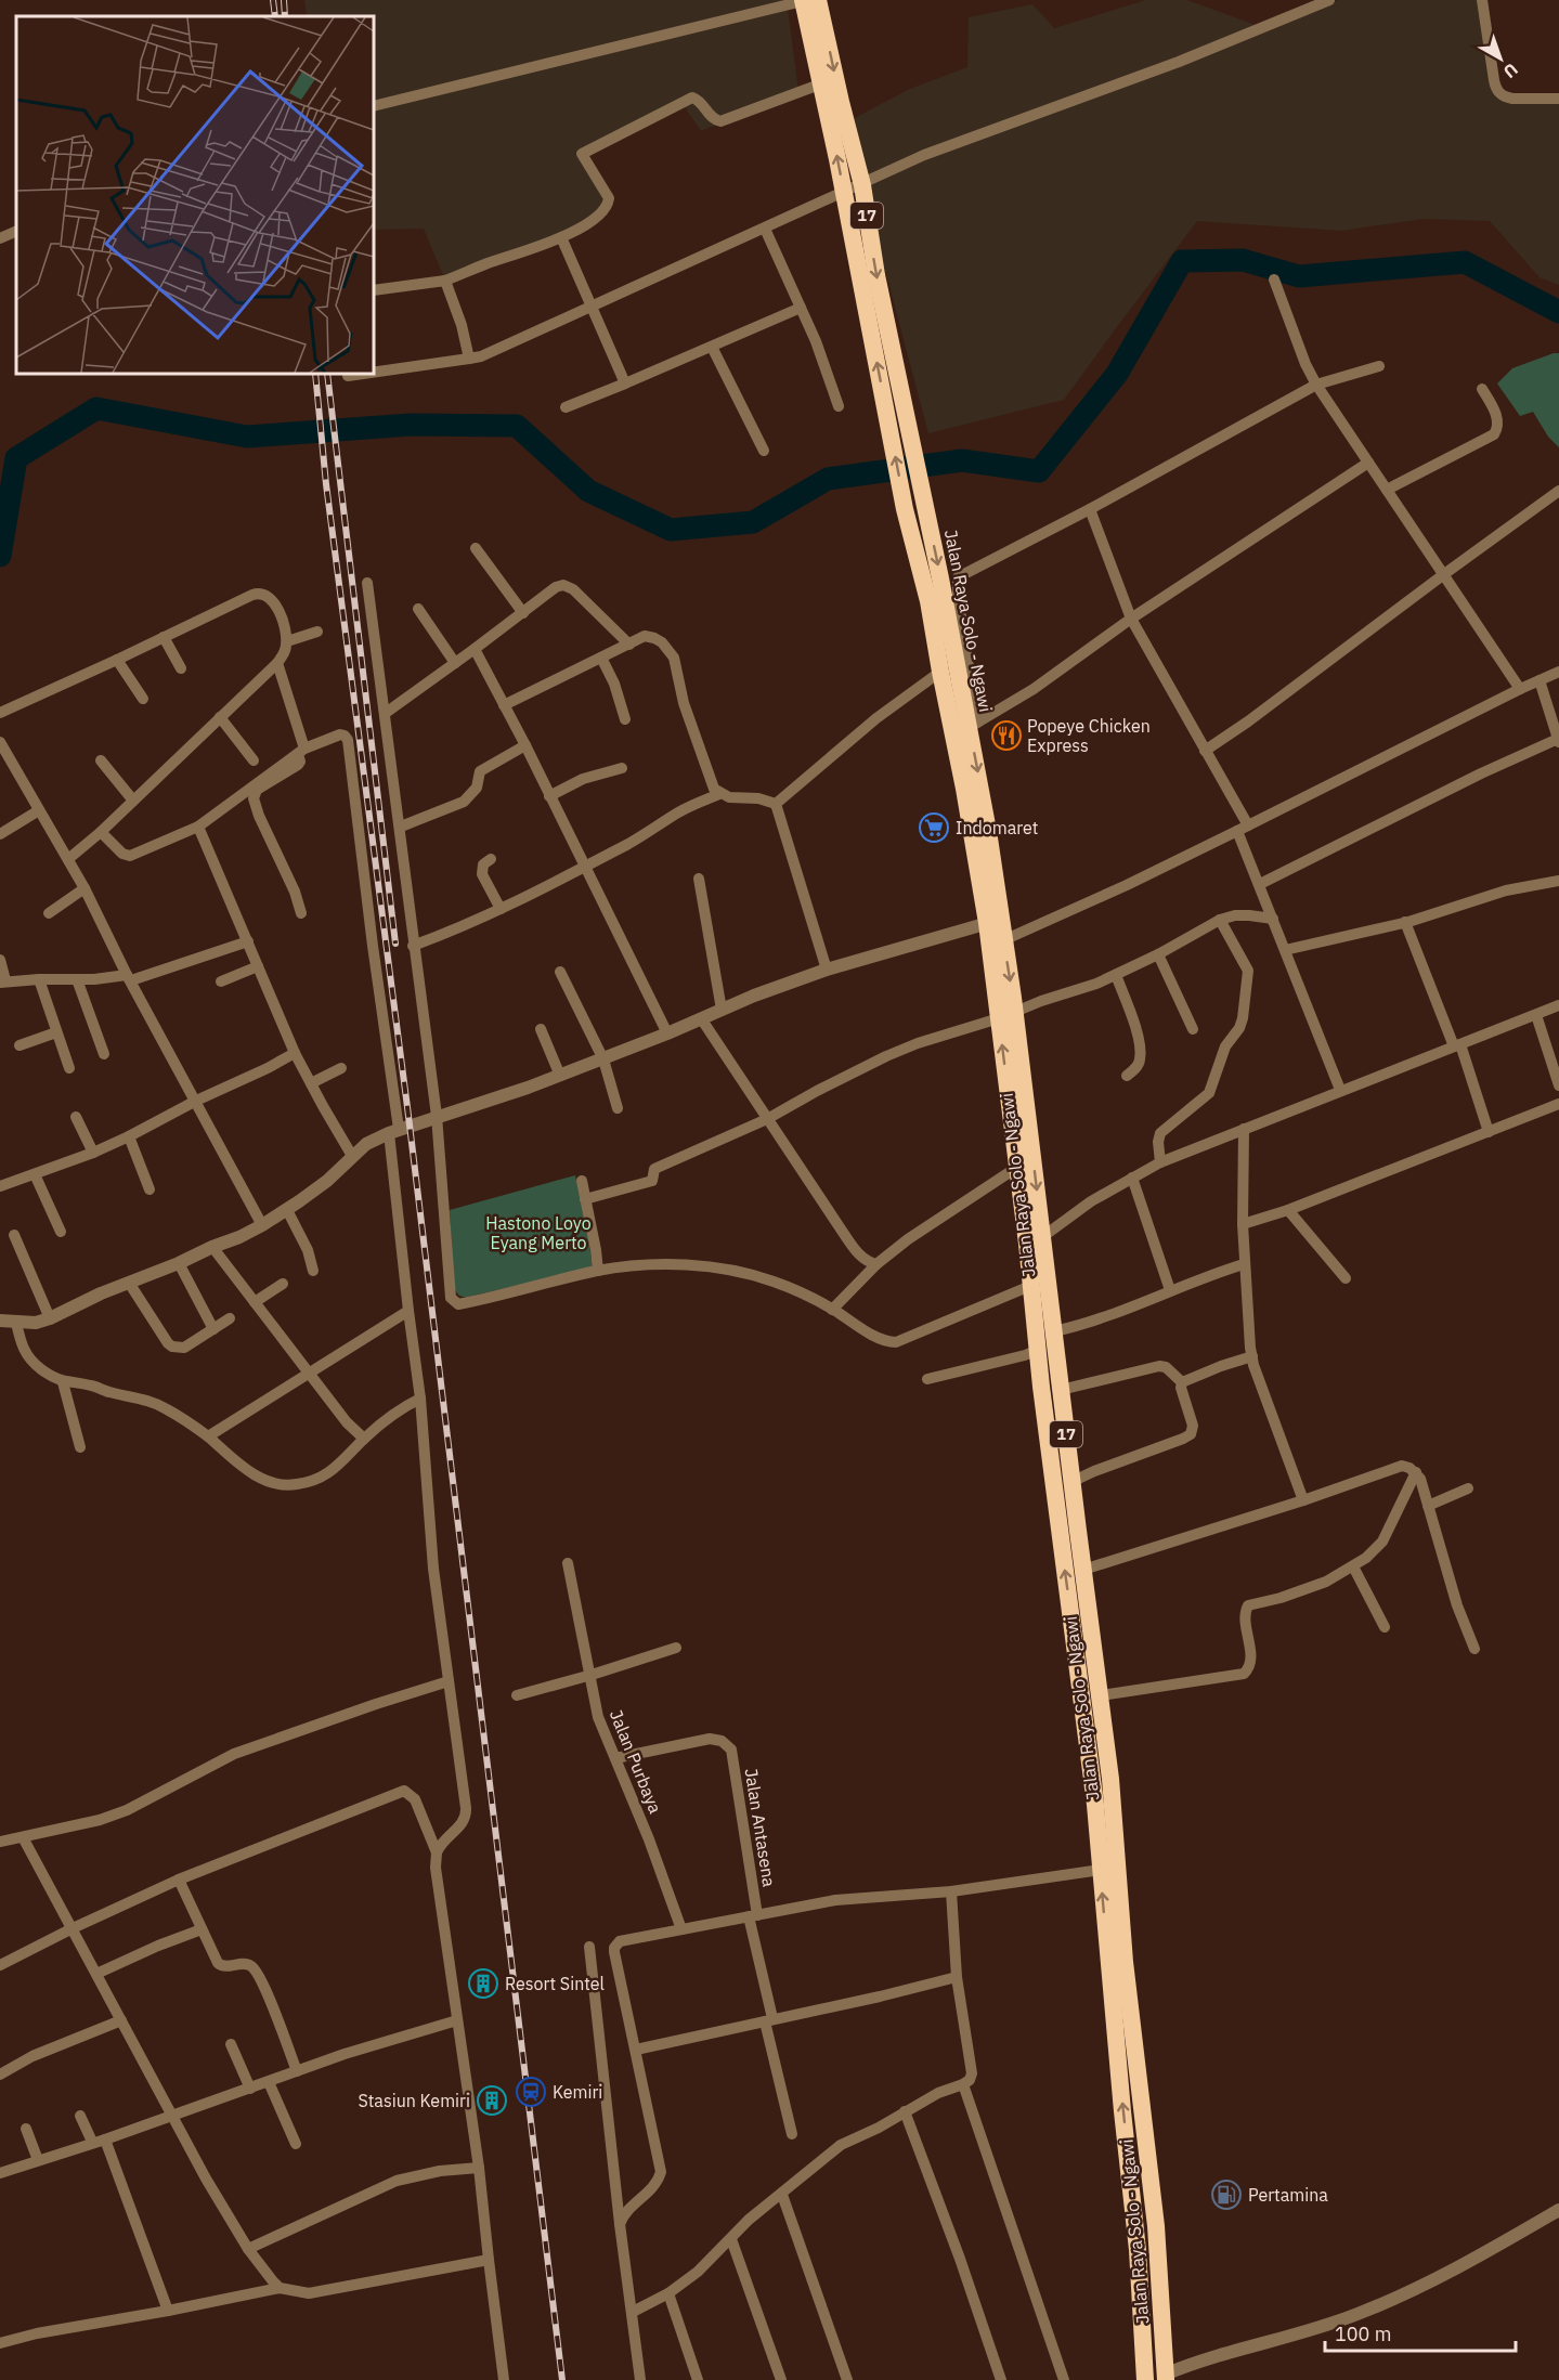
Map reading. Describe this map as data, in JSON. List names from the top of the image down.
{
  "streets": {
    "highway": ["17", "Jalan Raya Solo - Ngawi"],
    "street": ["Jalan Purbaya", "Jalan Antasena"]
  },
  "crossings": [
    ["Jalan Purbaya", "Jalan Antasena"]
  ],
  "parks": ["Hastono Loyo Eyang Merto"],
  "places": {
    "restaurant": ["Popeye Chicken Express"],
    "supermarket": ["Indomaret"],
    "building": ["Resort Sintel", "Stasiun Kemiri"],
    "station": ["Kemiri"],
    "fuel station": ["Pertamina"]
  },
  "scale_bar": "100 m",
  "north": "bottom right"
}
